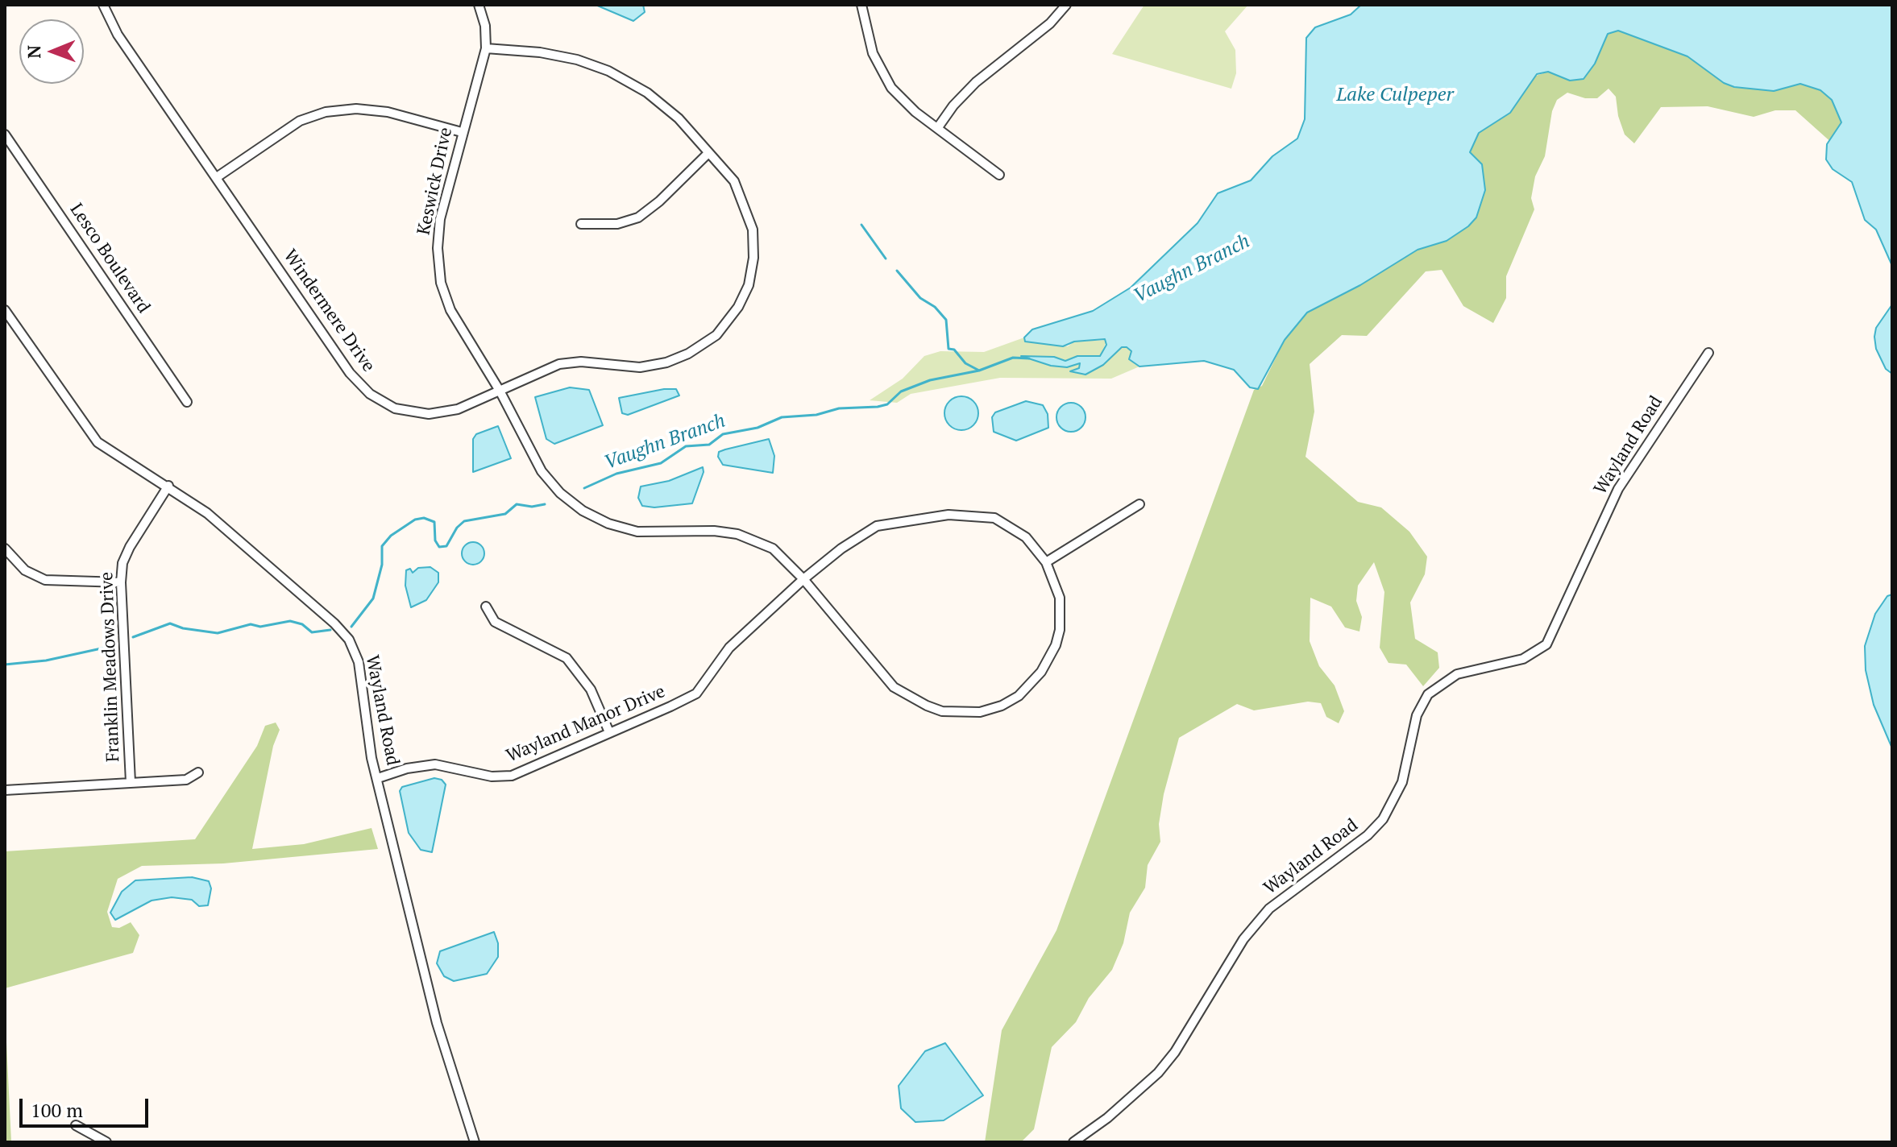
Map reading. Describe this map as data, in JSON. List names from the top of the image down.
{
  "streets": {
    "street": [
      "Keswick Drive",
      "Lesco Boulevard",
      "Windermere Drive",
      "Wayland Road",
      "Franklin Meadows Drive",
      "Wayland Manor Drive"
    ]
  },
  "crossings": [
    ["Keswick Drive", "Windermere Drive"],
    ["Keswick Drive", "Wayland Manor Drive"],
    ["Wayland Road", "Franklin Meadows Drive"],
    ["Wayland Road", "Wayland Manor Drive"]
  ],
  "water": ["Lake Culpeper", "Vaughn Branch"],
  "scale_bar": "100 m",
  "north": "left"
}
